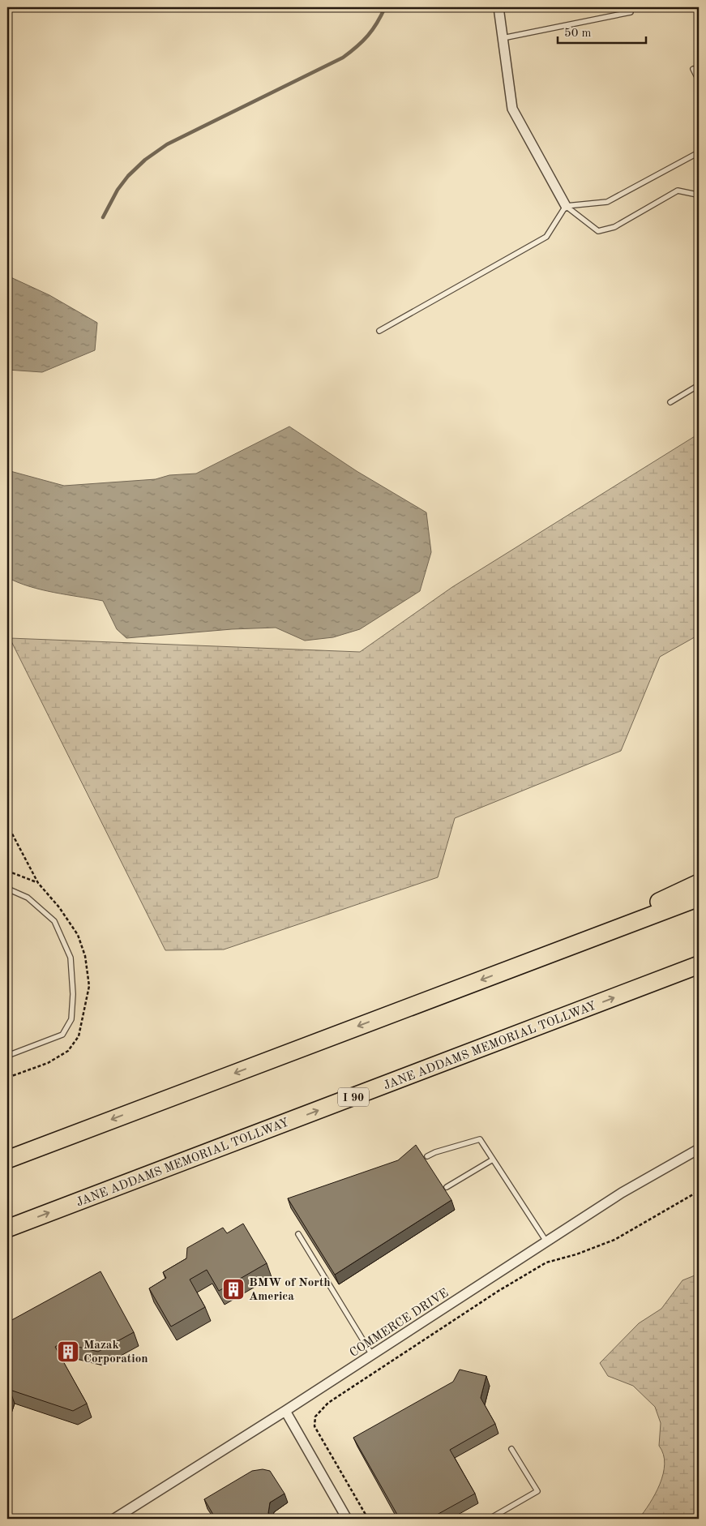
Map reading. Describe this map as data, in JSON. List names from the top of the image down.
{
  "streets": {
    "highway": ["JANE ADDAMS MEMORIAL TOLLWAY", "I 90"],
    "street": ["COMMERCE DRIVE"]
  },
  "places": {
    "building": ["BMW of North America", "Mazak Corporation"]
  },
  "scale_bar": "50 m"
}
